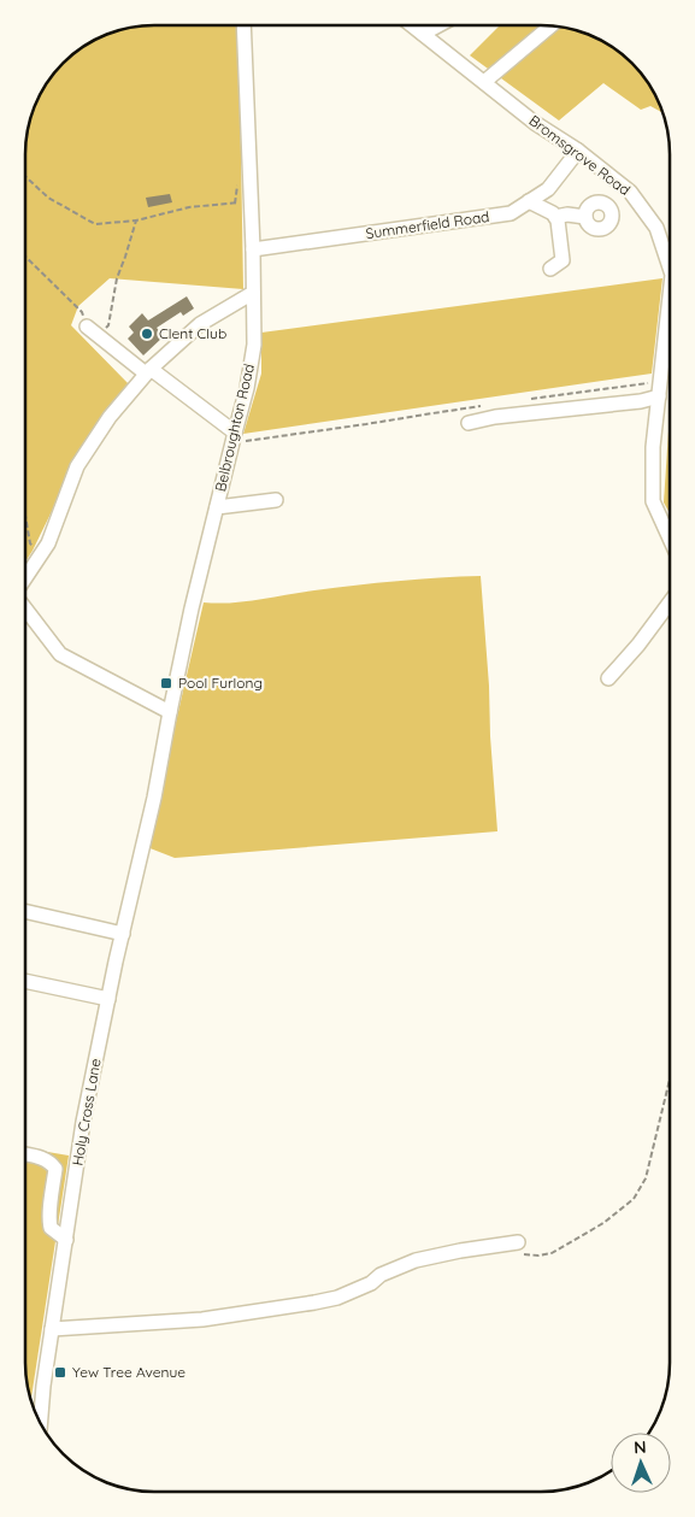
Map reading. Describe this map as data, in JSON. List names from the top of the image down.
{
  "streets": {
    "street": [
      "Bromsgrove Road",
      "Summerfield Road",
      "Belbroughton Road",
      "Holy Cross Lane"
    ]
  },
  "crossings": [
    ["Bromsgrove Road", "Summerfield Road"],
    ["Summerfield Road", "Belbroughton Road"],
    ["Belbroughton Road", "Holy Cross Lane"]
  ],
  "places": {
    "other": ["Clent Club"],
    "transit": ["Pool Furlong", "Yew Tree Avenue"]
  },
  "north": "top"
}
